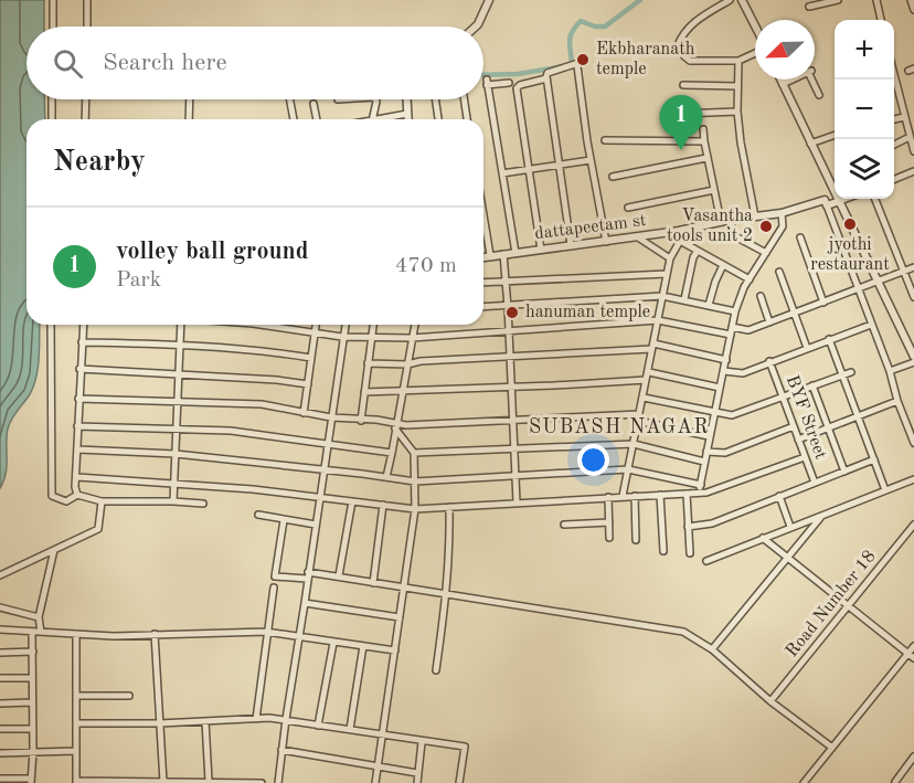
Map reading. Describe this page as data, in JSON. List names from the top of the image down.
{
  "streets": {
    "street": ["dattapeetam st", "BYF Street", "Road Number 18"]
  },
  "districts": ["SUBASH NAGAR"],
  "places": [
    "Ekbharanath temple",
    "jyothi restaurant",
    "Vasantha tools unit 2",
    "hanuman temple"
  ],
  "north": "bottom left",
  "page": {
    "map_buttons": ["+", "−"],
    "search": "Search here",
    "pins": "1",
    "heading": "Nearby",
    "list": [
      {
        "mark": "1",
        "name": "volley ball ground",
        "note": "Park",
        "value": "470 m"
      }
    ]
  }
}
